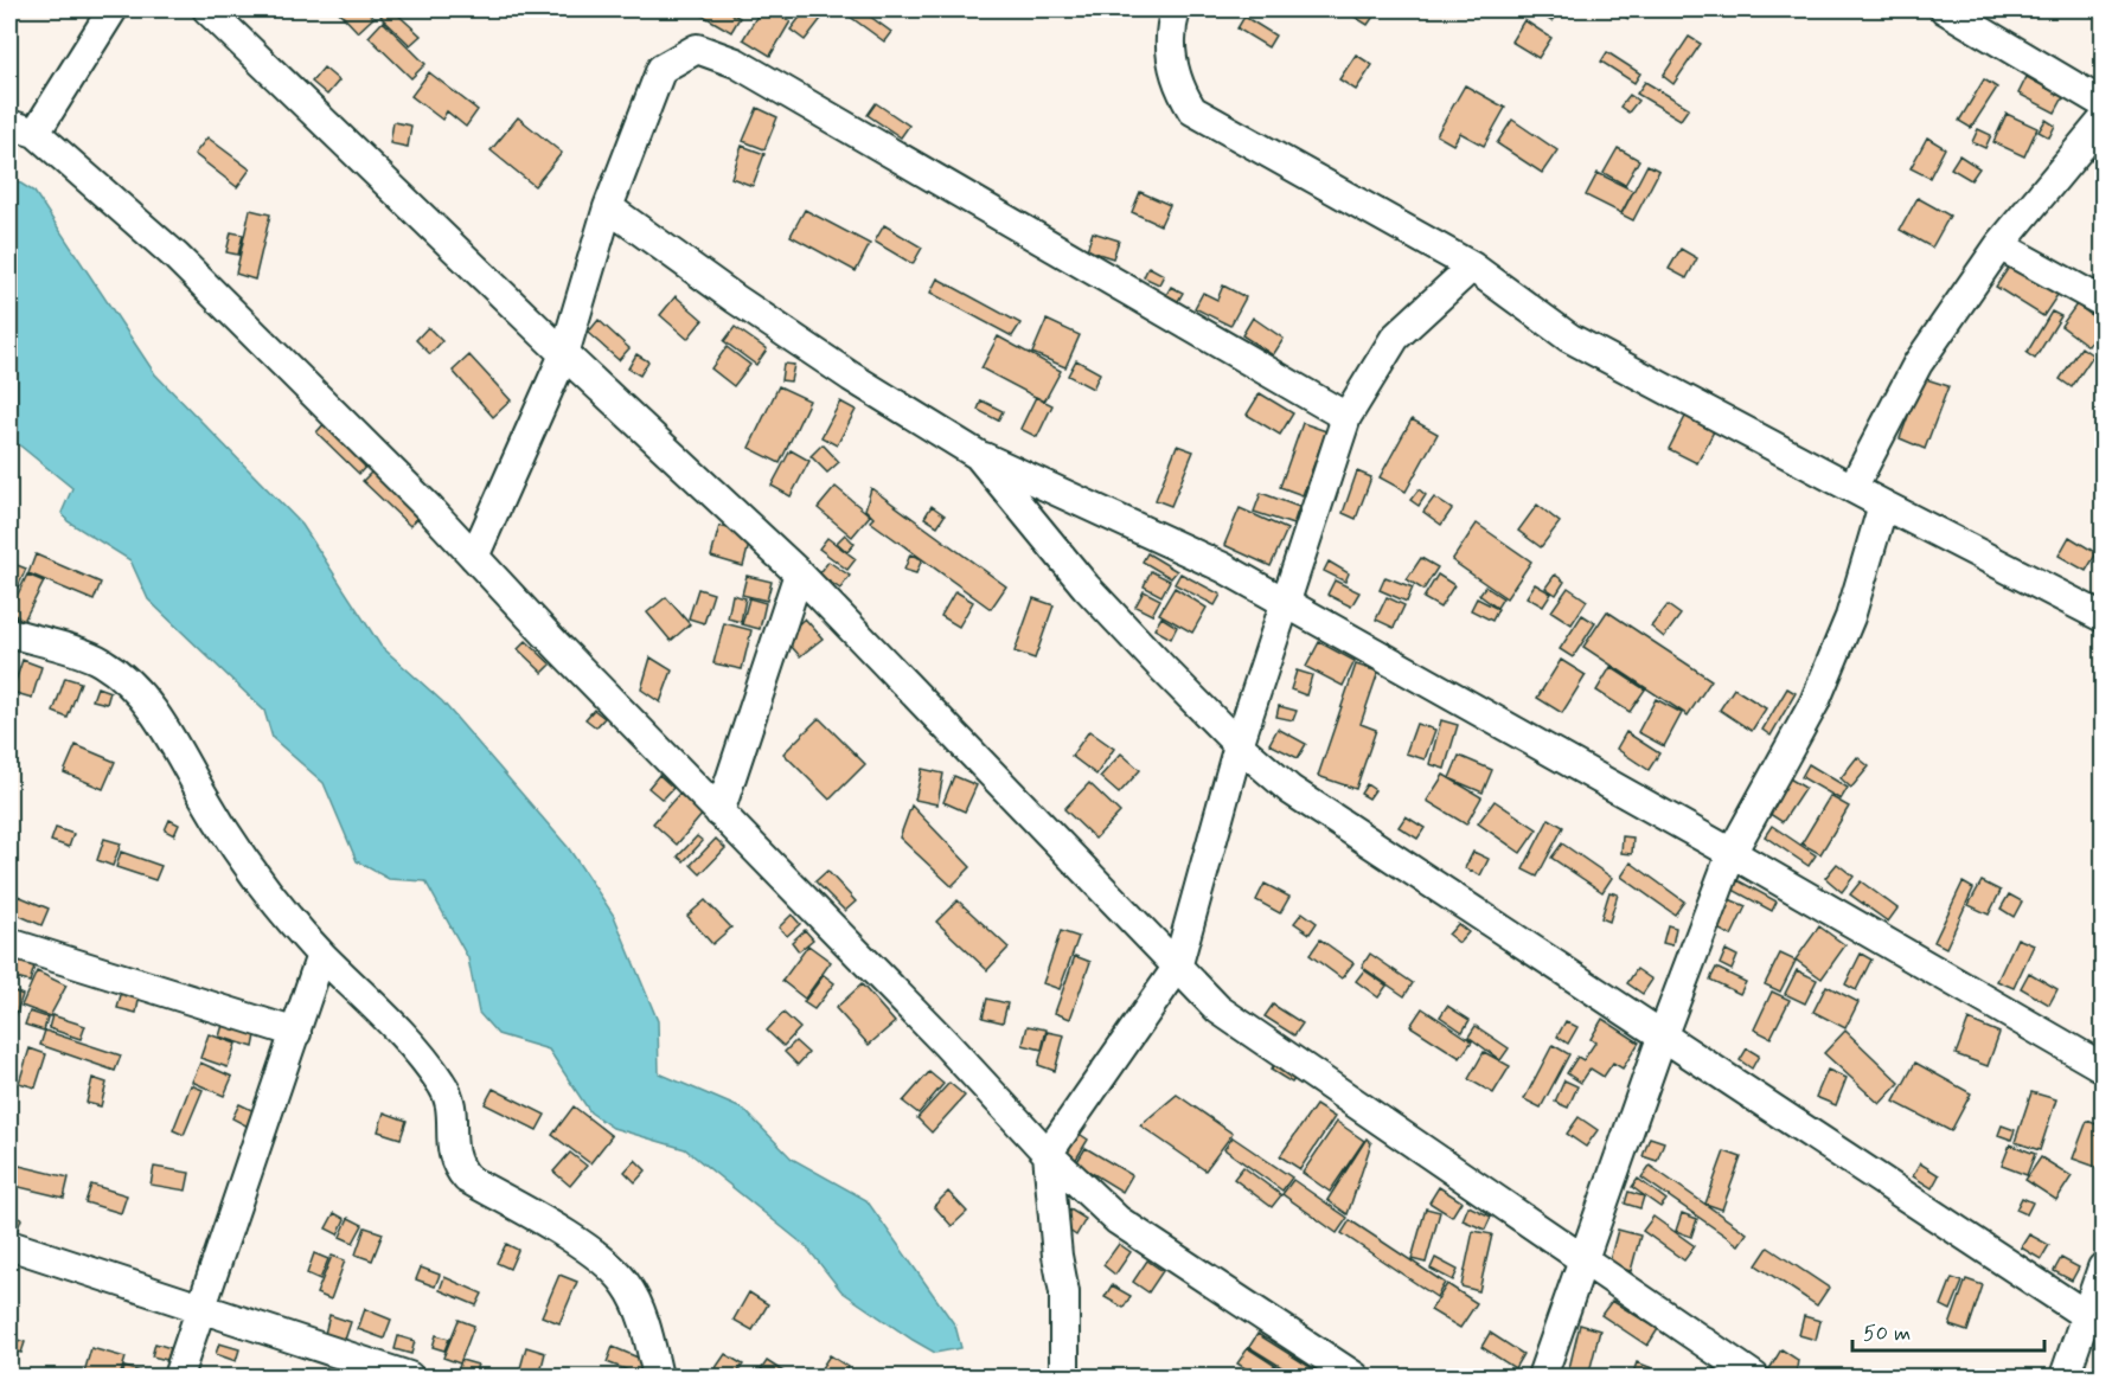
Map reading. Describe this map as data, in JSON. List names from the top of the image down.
{
  "scale_bar": "50 m"
}
